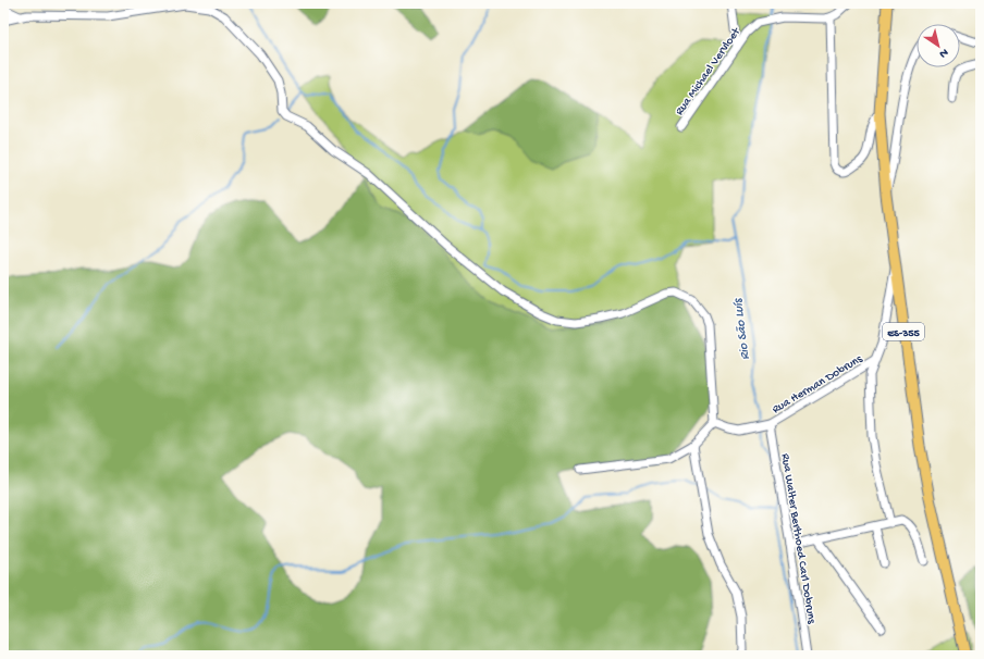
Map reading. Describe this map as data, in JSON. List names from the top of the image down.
{
  "streets": {
    "main road": ["ES-355"],
    "street": ["Rua Michael Vervloet", "Rua Herman Dobruns", "Rua Walter Berthoed Carl Dobruns"]
  },
  "crossings": [
    ["Rua Herman Dobruns", "Rua Walter Berthoed Carl Dobruns"]
  ],
  "water": ["Rio São Luís"],
  "north": "bottom right"
}
